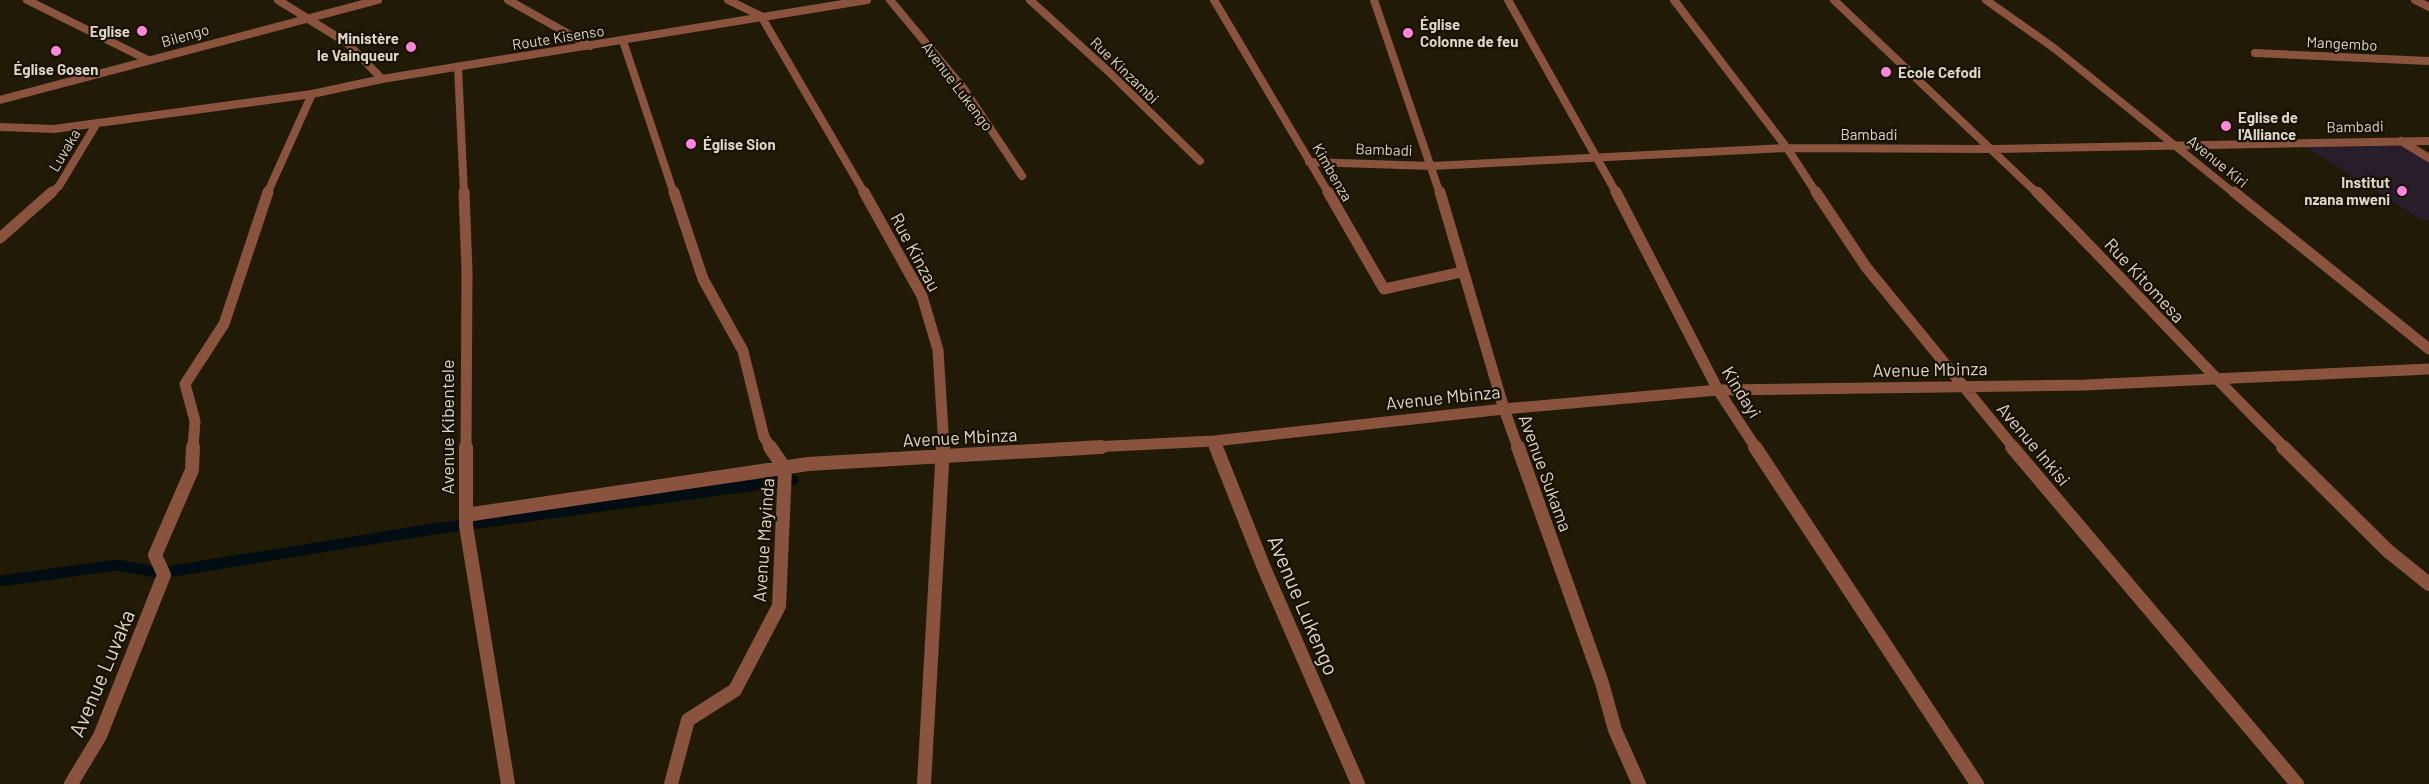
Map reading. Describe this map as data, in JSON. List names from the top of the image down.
{
  "streets": {
    "street": [
      "Bilengo",
      "Route Kisenso",
      "Mangembo",
      "Rue Kinzambi",
      "Avenue Lukengo",
      "Bambadi",
      "Luvaka",
      "Avenue Kiri",
      "Kimbenza",
      "Rue Kinzau",
      "Rue Kitomesa",
      "Avenue Mbinza",
      "Kindayi",
      "Avenue Kibentele",
      "Avenue Inkisi",
      "Avenue Sukama",
      "Avenue Mayinda",
      "Avenue Luvaka"
    ]
  },
  "crossings": [
    ["Route Kisenso", "Luvaka"],
    ["Route Kisenso", "Rue Kinzau"],
    ["Route Kisenso", "Avenue Kibentele"],
    ["Route Kisenso", "Avenue Mayinda"],
    ["Route Kisenso", "Avenue Luvaka"],
    ["Avenue Lukengo", "Avenue Mbinza"],
    ["Bambadi", "Avenue Kiri"],
    ["Bambadi", "Kimbenza"],
    ["Bambadi", "Rue Kitomesa"],
    ["Bambadi", "Kindayi"],
    ["Bambadi", "Avenue Inkisi"],
    ["Bambadi", "Avenue Sukama"],
    ["Kimbenza", "Avenue Sukama"],
    ["Rue Kinzau", "Avenue Mbinza"],
    ["Rue Kitomesa", "Avenue Mbinza"],
    ["Avenue Mbinza", "Kindayi"],
    ["Avenue Mbinza", "Avenue Kibentele"],
    ["Avenue Mbinza", "Avenue Inkisi"],
    ["Avenue Mbinza", "Avenue Sukama"],
    ["Avenue Mbinza", "Avenue Mayinda"]
  ],
  "places": [
    "Eglise",
    "Église Colonne de feu",
    "Ministère le Vainqueur",
    "Église Gosen",
    "Ecole Cefodi",
    "Eglise de l'Alliance",
    "Église Sion",
    "Institut nzana mweni"
  ]
}
